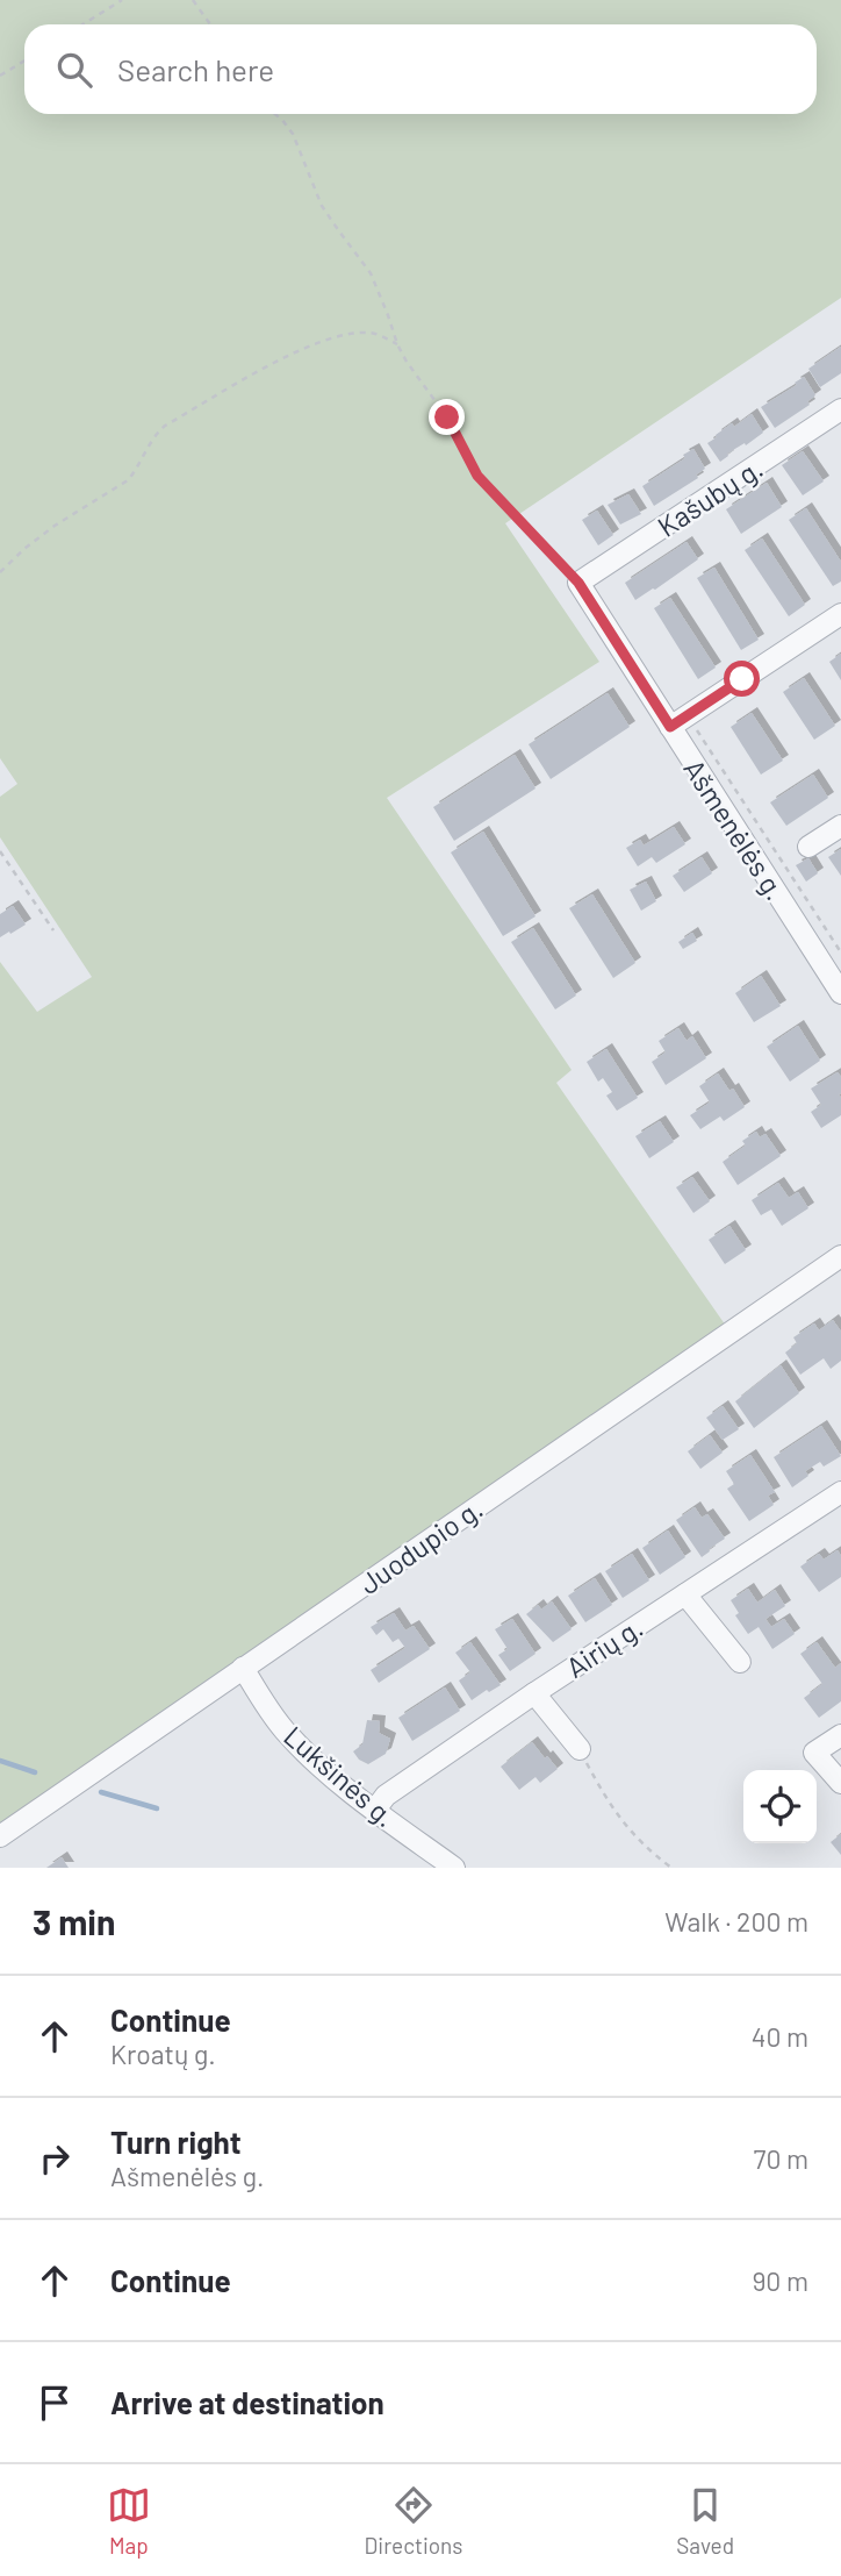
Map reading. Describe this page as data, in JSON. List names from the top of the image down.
{
  "streets": {
    "street": [
      "Kašubų g.",
      "Ašmenėlės g.",
      "Juodupio g.",
      "Airių g.",
      "Lukšinės g."
    ]
  },
  "crossings": [
    ["Kašubų g.", "Ašmenėlės g."],
    ["Juodupio g.", "Lukšinės g."],
    ["Airių g.", "Lukšinės g."]
  ],
  "page": {
    "search": "Search here",
    "heading": ["3 min", "Walk · 200 m"],
    "list": [
      ["Continue", "Kroatų g.", "40 m"],
      ["Turn right", "Ašmenėlės g.", "70 m"],
      ["Continue", "90 m"],
      "Arrive at destination"
    ],
    "nav": ["Map", "Directions", "Saved"]
  }
}
